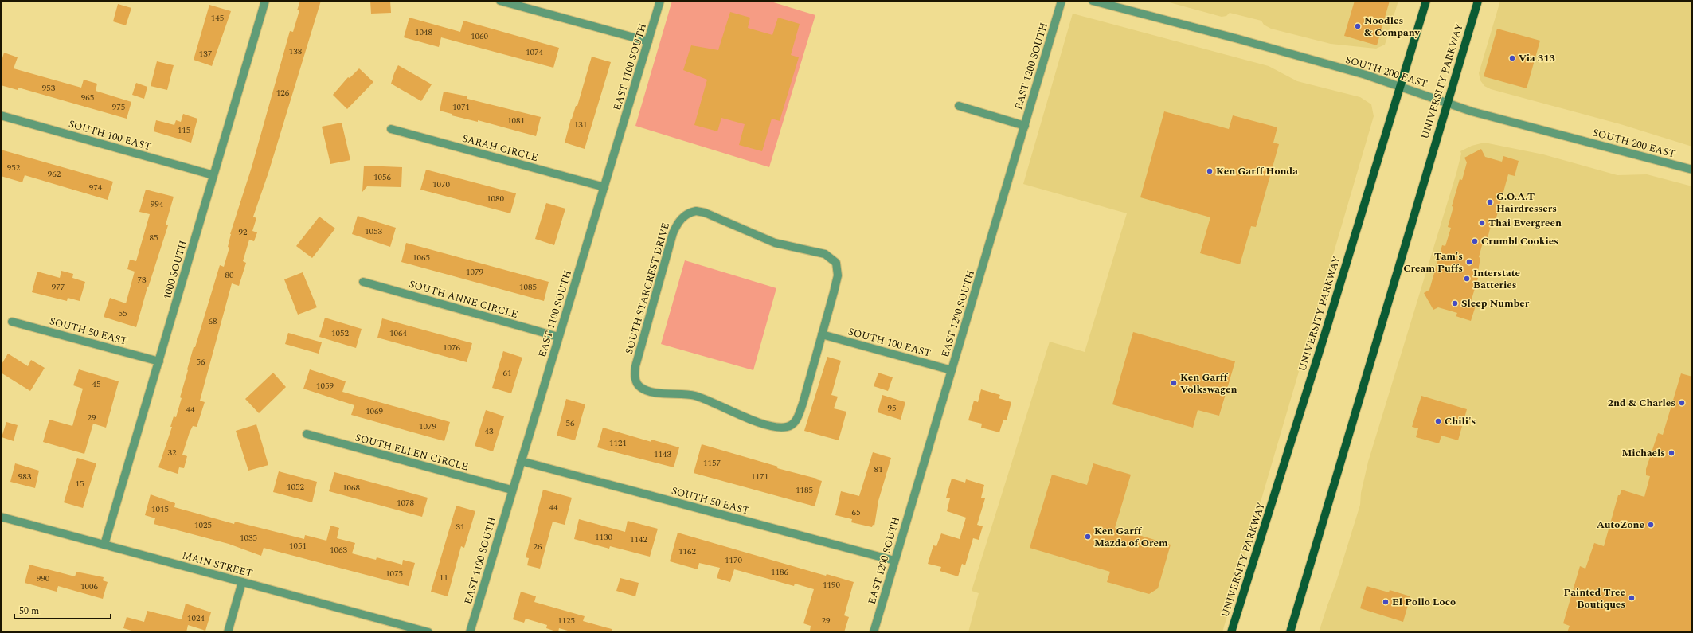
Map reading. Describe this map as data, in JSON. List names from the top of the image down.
{
  "streets": {
    "main road": ["UNIVERSITY PARKWAY"],
    "street": [
      "EAST 1200 SOUTH",
      "EAST 1100 SOUTH",
      "SOUTH 200 EAST",
      "SOUTH 100 EAST",
      "SARAH CIRCLE",
      "1000 SOUTH",
      "SOUTH STARCREST DRIVE",
      "SOUTH ANNE CIRCLE",
      "SOUTH 50 EAST",
      "SOUTH ELLEN CIRCLE",
      "MAIN STREET"
    ]
  },
  "crossings": [
    ["EAST 1200 SOUTH", "SOUTH 100 EAST"],
    ["EAST 1200 SOUTH", "SOUTH 50 EAST"],
    ["EAST 1100 SOUTH", "SARAH CIRCLE"],
    ["EAST 1100 SOUTH", "SOUTH ANNE CIRCLE"],
    ["EAST 1100 SOUTH", "SOUTH 50 EAST"],
    ["EAST 1100 SOUTH", "SOUTH ELLEN CIRCLE"],
    ["SOUTH 200 EAST", "UNIVERSITY PARKWAY"],
    ["SOUTH 100 EAST", "1000 SOUTH"],
    ["SOUTH 100 EAST", "SOUTH STARCREST DRIVE"],
    ["1000 SOUTH", "SOUTH 50 EAST"],
    ["1000 SOUTH", "MAIN STREET"]
  ],
  "places": [
    "Noodles & Company",
    "Via 313",
    "Ken Garff Honda",
    "G.O.A.T Hairdressers",
    "Thai Evergreen",
    "Crumbl Cookies",
    "Tam's Cream Puffs",
    "Interstate Batteries",
    "Sleep Number",
    "Ken Garff Volkswagen",
    "2nd & Charles",
    "Chili's",
    "Michaels",
    "AutoZone",
    "Ken Garff Mazda of Orem",
    "Painted Tree Boutiques",
    "El Pollo Loco"
  ],
  "house_numbers": [
    "145",
    "1048",
    "1060",
    "138",
    "1074",
    "137",
    "953",
    "126",
    "965",
    "975",
    "1071",
    "1081",
    "131",
    "115",
    "952",
    "962",
    "1056",
    "1070",
    "974",
    "1080",
    "994",
    "1053",
    "92",
    "85",
    "1065",
    "1079",
    "80",
    "73",
    "977",
    "1085",
    "55",
    "68",
    "1052",
    "1064",
    "1076",
    "56",
    "61",
    "45",
    "1059",
    "95",
    "44",
    "1069",
    "29",
    "56",
    "1079",
    "43",
    "1121",
    "32",
    "1143",
    "1157",
    "81",
    "983",
    "1171",
    "15",
    "1052",
    "1068",
    "1185",
    "1078",
    "44",
    "1015",
    "65",
    "1025",
    "31",
    "1130",
    "1035",
    "1142",
    "1051",
    "26",
    "1063",
    "1162",
    "1170",
    "1186",
    "1075",
    "11",
    "990",
    "1190",
    "1006",
    "1024",
    "1125",
    "29"
  ],
  "scale_bar": "50 m"
}
